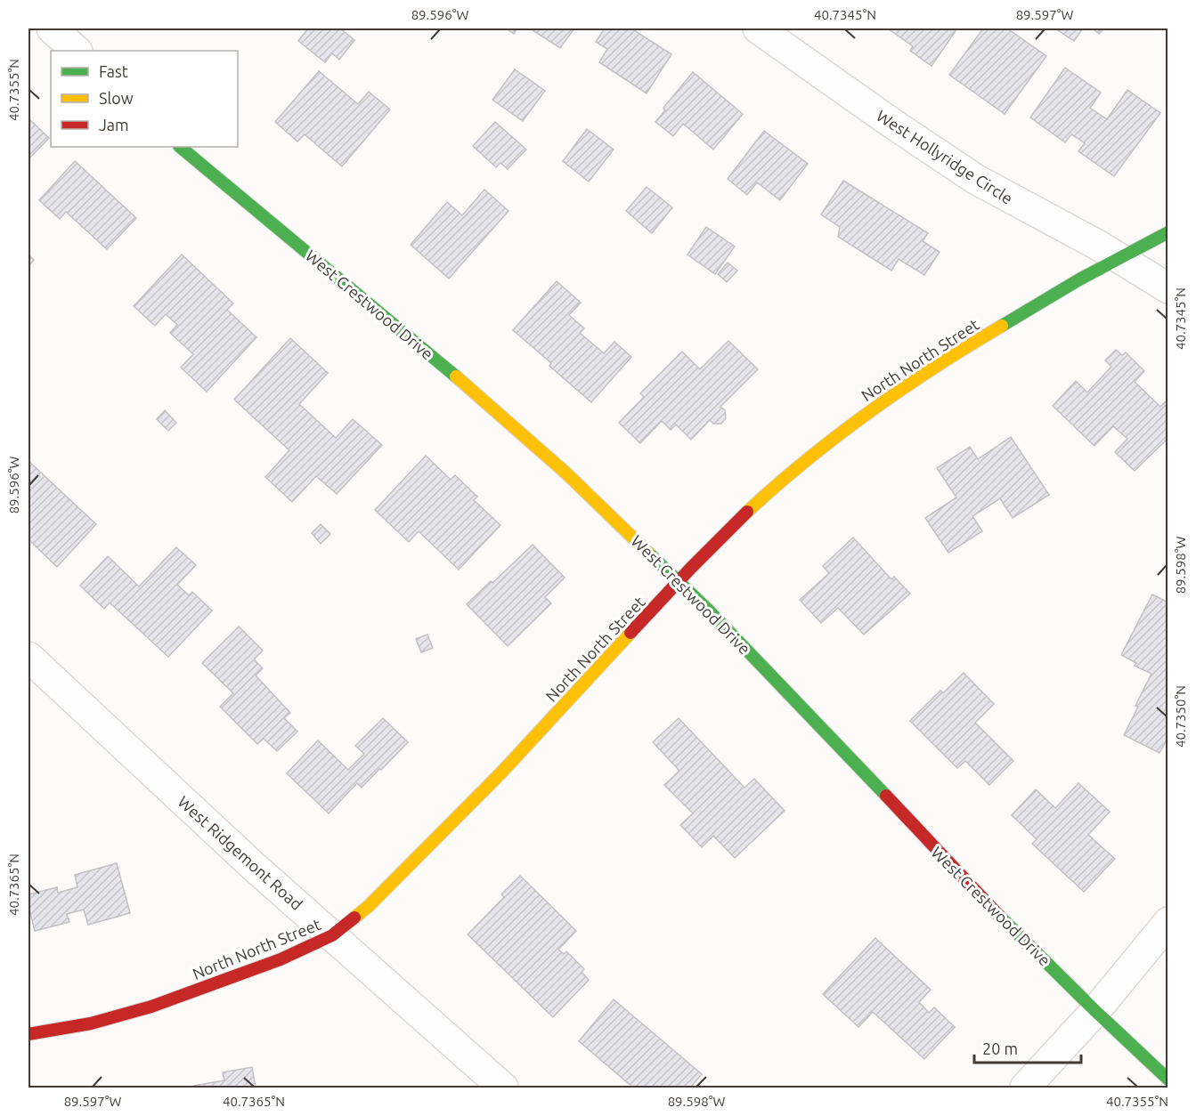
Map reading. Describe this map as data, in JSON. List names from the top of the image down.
{
  "streets": {
    "street": [
      "West Hollyridge Circle",
      "West Crestwood Drive",
      "North North Street",
      "West Ridgemont Road"
    ]
  },
  "crossings": [
    ["West Hollyridge Circle", "North North Street"],
    ["West Crestwood Drive", "North North Street"],
    ["North North Street", "West Ridgemont Road"]
  ],
  "legend": ["Fast", "Slow", "Jam"],
  "scale_bar": "20 m",
  "coordinates": [
    "89.596°W",
    "40.7345°N",
    "89.597°W",
    "40.7355°N",
    "89.598°W",
    "40.7350°N",
    "40.7365°N"
  ]
}
